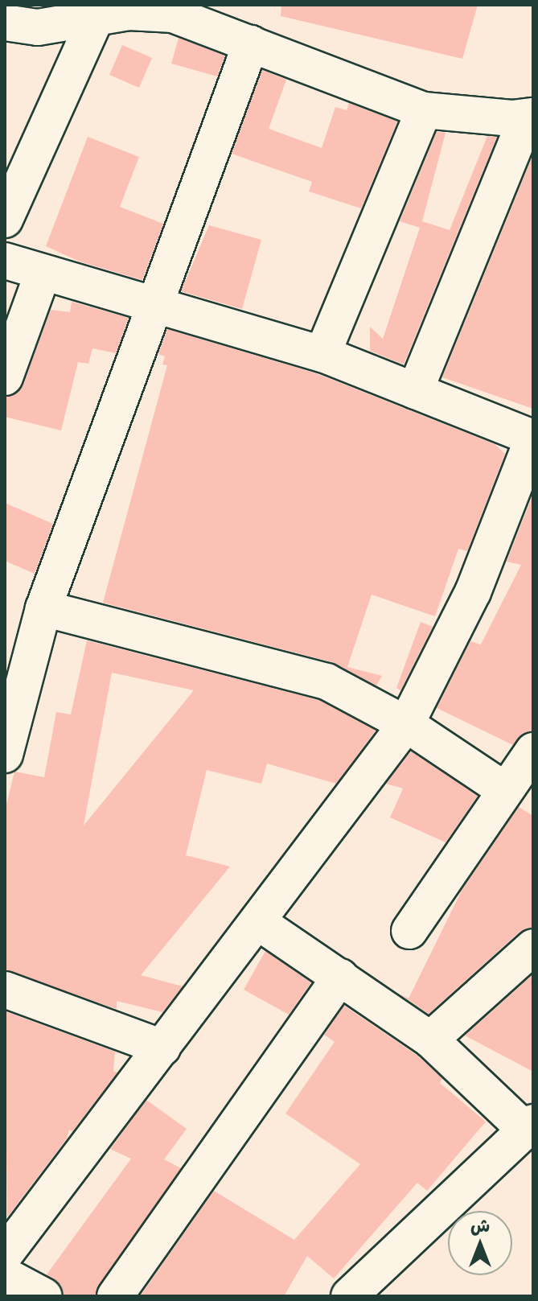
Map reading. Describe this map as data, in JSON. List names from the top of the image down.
{
  "north": "top"
}
